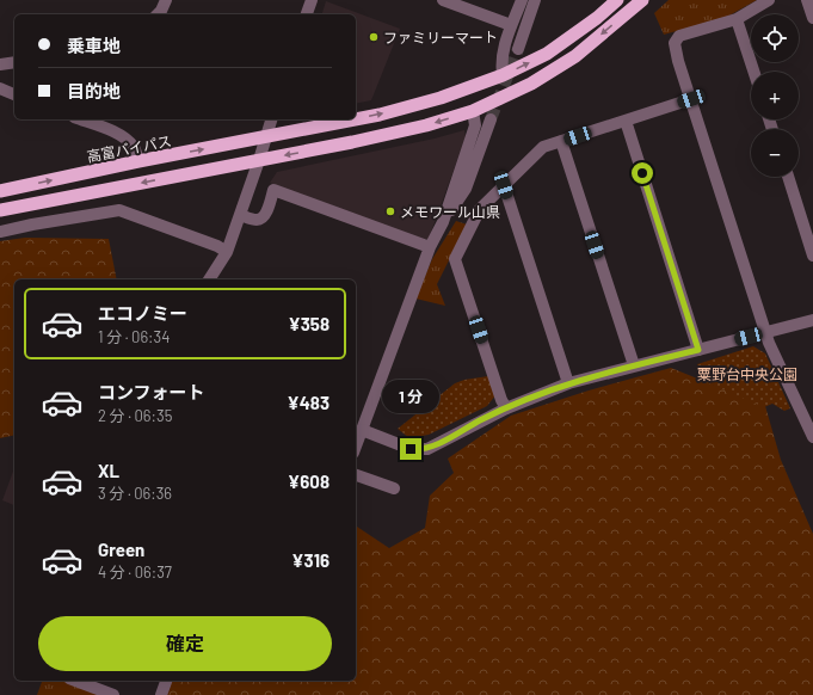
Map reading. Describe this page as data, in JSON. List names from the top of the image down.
{
  "streets": {
    "highway": ["高富バイパス"]
  },
  "parks": ["粟野台中央公園"],
  "places": ["ファミリーマート", "メモワール山県"],
  "page": {
    "map_buttons": ["+", "−"],
    "banner": ["乗車地", "目的地"],
    "list": [
      {
        "name": "エコノミー",
        "note": "1 分 · 06:34",
        "value": "¥358"
      },
      {
        "name": "コンフォート",
        "note": "2 分 · 06:35",
        "value": "¥483"
      },
      {
        "name": "XL",
        "note": "3 分 · 06:36",
        "value": "¥608"
      },
      {
        "name": "Green",
        "note": "4 分 · 06:37",
        "value": "¥316"
      }
    ],
    "bubble": "1 分",
    "buttons": "確定"
  }
}
